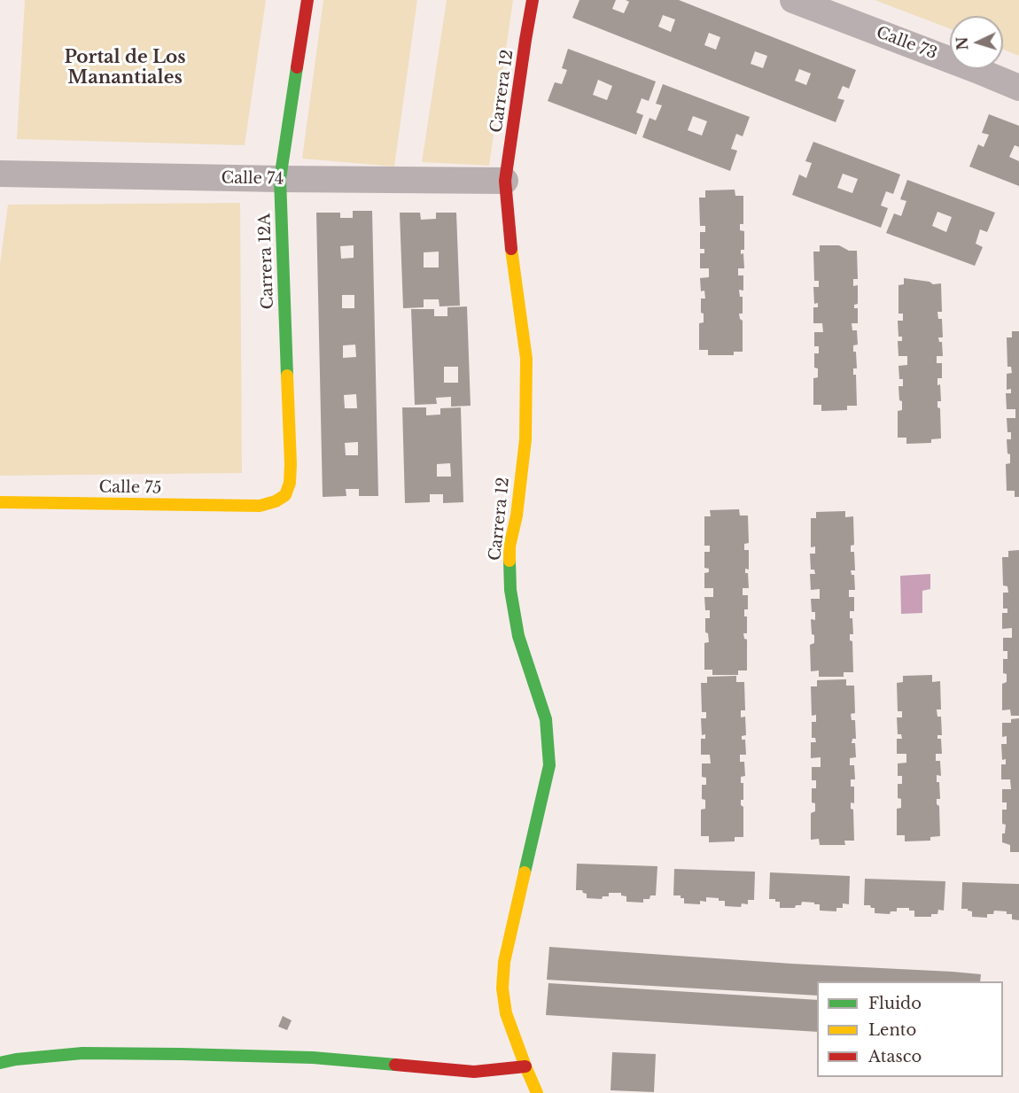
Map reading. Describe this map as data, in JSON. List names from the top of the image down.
{
  "streets": {
    "street": [
      "Calle 73",
      "Carrera 12",
      "Calle 74",
      "Carrera 12A",
      "Calle 75"
    ]
  },
  "crossings": [
    ["Carrera 12", "Calle 74"],
    ["Calle 74", "Carrera 12A"],
    ["Carrera 12A", "Calle 75"]
  ],
  "districts": ["Portal de Los Manantiales"],
  "legend": ["Fluido", "Lento", "Atasco"],
  "north": "left"
}
